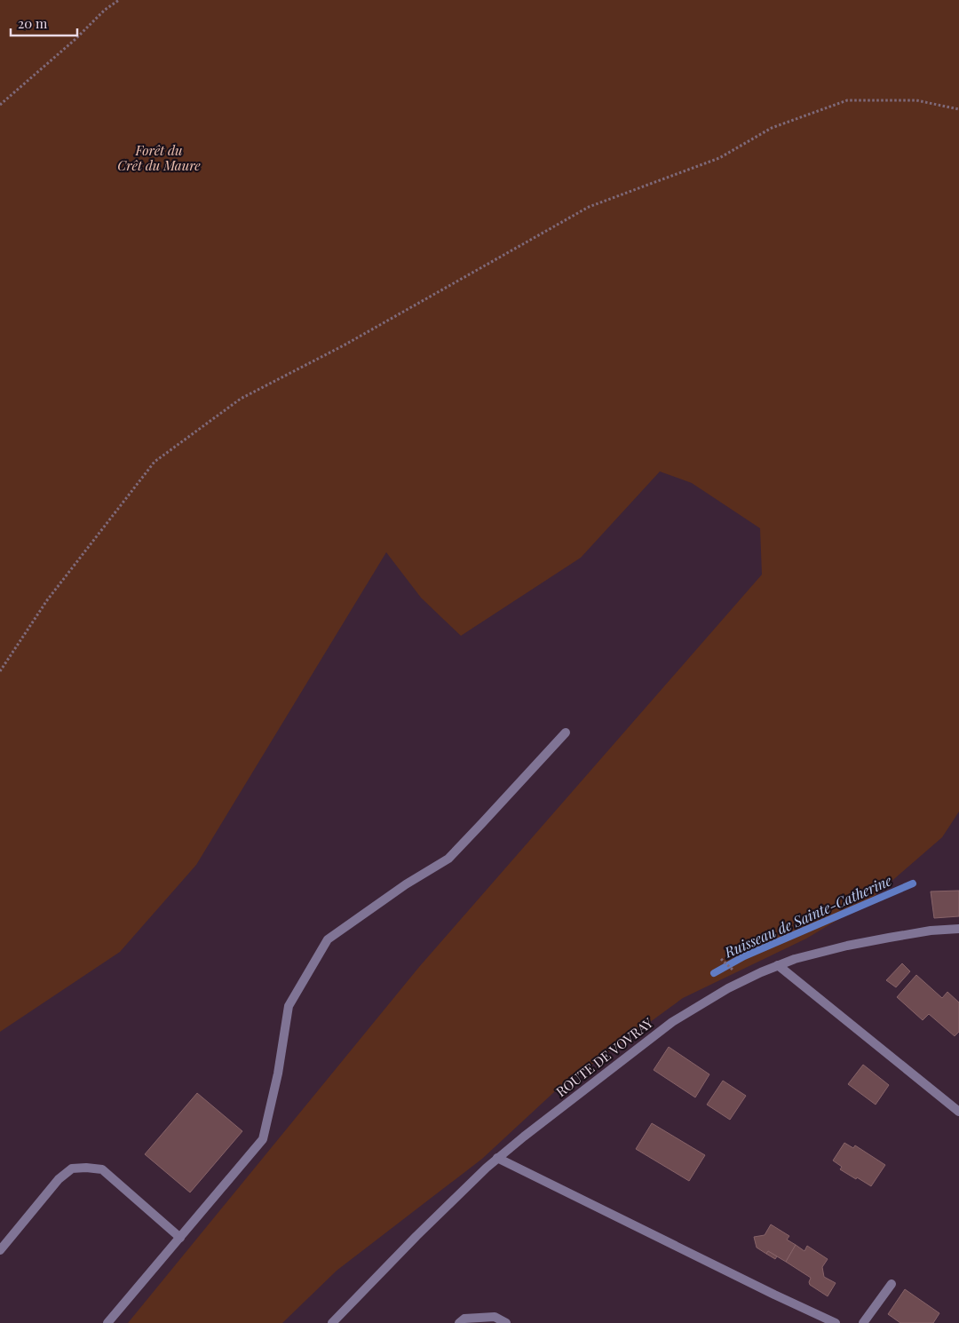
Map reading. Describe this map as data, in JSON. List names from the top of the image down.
{
  "streets": {
    "street": ["ROUTE DE VOVRAY"]
  },
  "water": ["Ruisseau de Sainte-Catherine"],
  "parks": ["Forêt du Crêt du Maure"],
  "scale_bar": "20 m"
}
